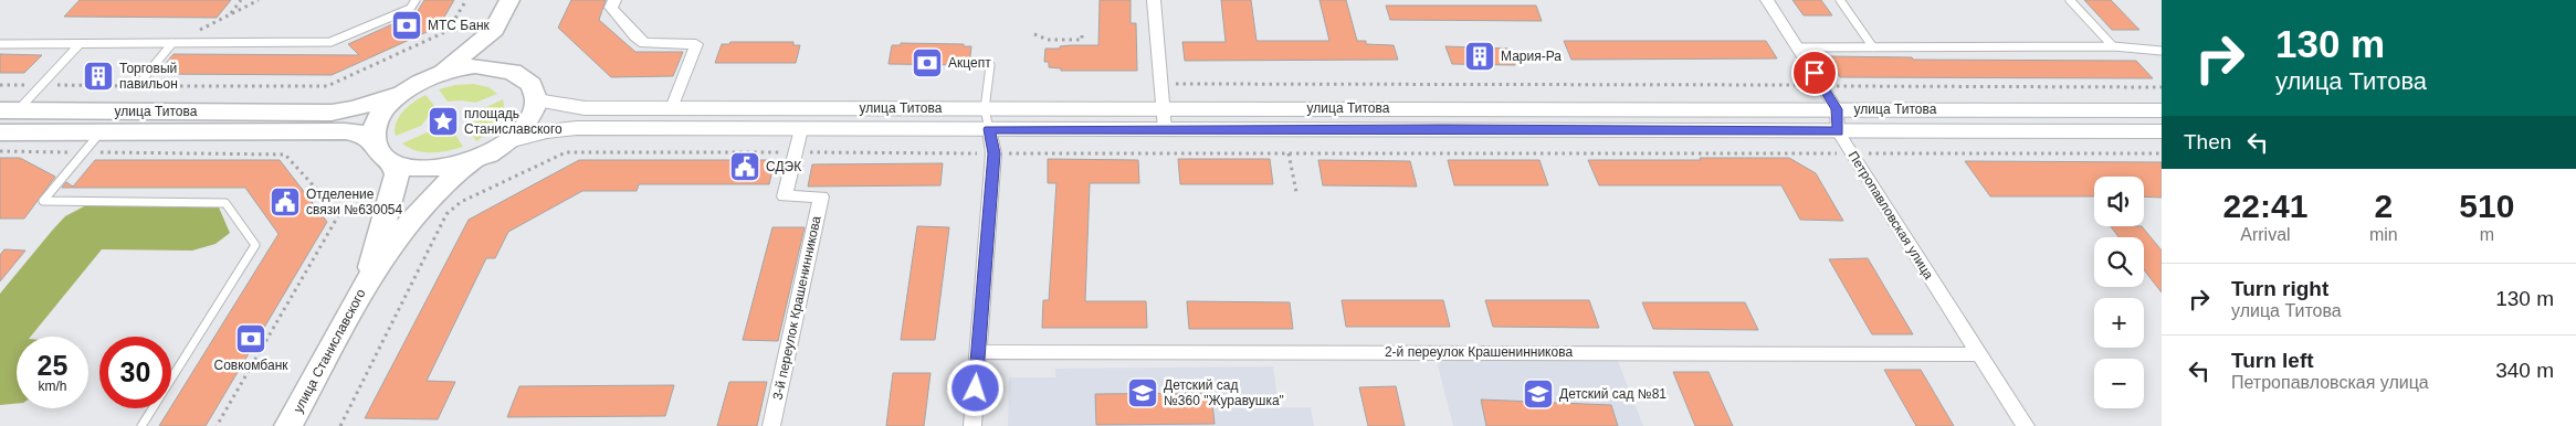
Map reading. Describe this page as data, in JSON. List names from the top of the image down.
{
  "streets": {
    "main road": ["улица Титова", "улица Станиславского"],
    "street": ["Петропавловская улица", "3-й переулок Крашенинникова", "2-й переулок Крашенинникова"]
  },
  "crossings": [
    ["улица Титова", "Петропавловская улица"],
    ["улица Титова", "3-й переулок Крашенинникова"],
    ["Петропавловская улица", "2-й переулок Крашенинникова"]
  ],
  "places": {
    "bank": ["МТС Банк", "Акцепт", "Совкомбанк"],
    "building": ["Мария-Ра", "Торговый павильон"],
    "place": ["площадь Станиславского"],
    "public building": ["СДЭК", "Отделение связи №630054"],
    "school or university": ["Детский сад №360 \"Журавушка\"", "Детский сад №81"]
  },
  "page": {
    "turn": ["130 m", "улица Титова"],
    "then": "Then",
    "eta": [
      "22:41",
      "Arrival",
      "2",
      "min",
      "510",
      "m"
    ],
    "map_buttons": ["+", "−"],
    "list": [
      {
        "name": "Turn right",
        "note": "улица Титова",
        "value": "130 m"
      },
      {
        "name": "Turn left",
        "note": "Петропавловская улица",
        "value": "340 m"
      }
    ],
    "speed": "25 km/h",
    "limit": "30"
  }
}
